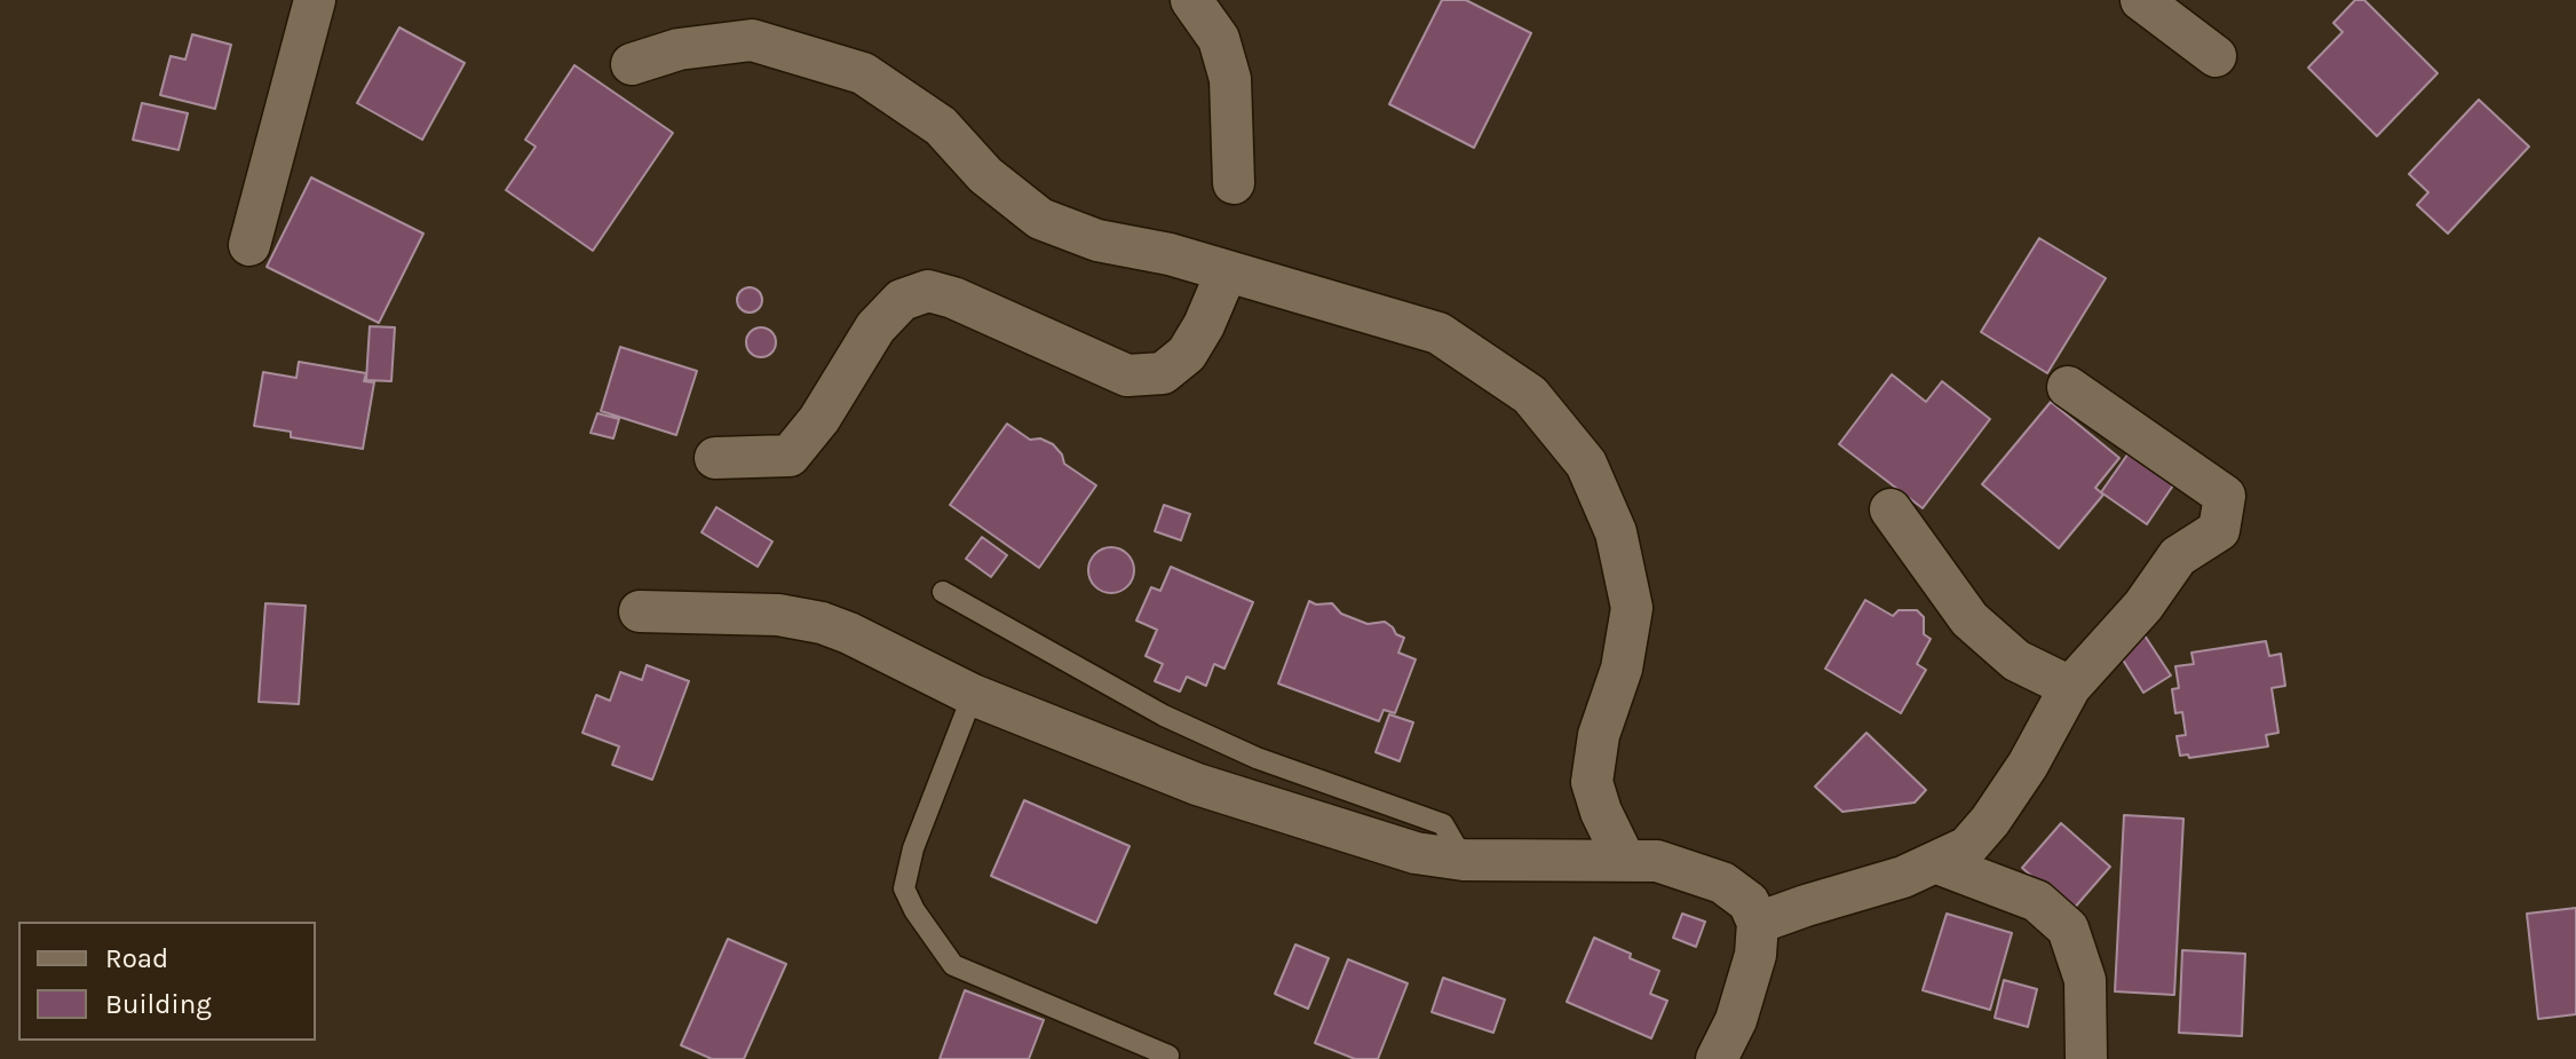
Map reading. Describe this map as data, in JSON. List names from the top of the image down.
{
  "legend": ["Road", "Building"]
}
